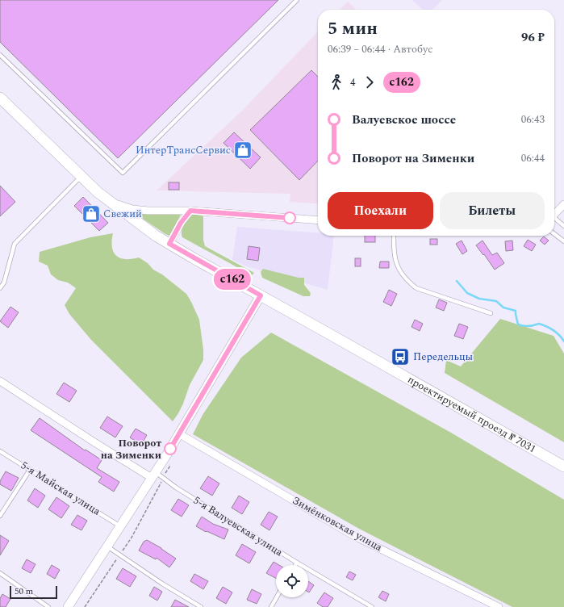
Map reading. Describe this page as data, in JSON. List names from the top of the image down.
{
  "streets": {
    "main road": ["проектируемый проезд № 7031"],
    "street": ["Зимёнковская улица"],
    "lane": ["5-я Майская улица", "5-я Валуевская улица"]
  },
  "places": {
    "shop": ["ИнтерТрансСервис", "Свежий"],
    "bus stop": ["Передельцы"],
    "other": ["Поворот на Зименки"]
  },
  "lines": ["bus line с162"],
  "scale_bar": "50 m",
  "page": {
    "on_map": "с162",
    "heading": ["5 мин", "06:39 – 06:44 · Автобус", "96 ₽"],
    "legs": ["4", "с162"],
    "list": [
      {
        "name": "Валуевское шоссе",
        "value": "06:43"
      },
      {
        "name": "Поворот на Зименки",
        "value": "06:44"
      }
    ],
    "buttons": ["Поехали", "Билеты"],
    "scale": "50 m"
  }
}
